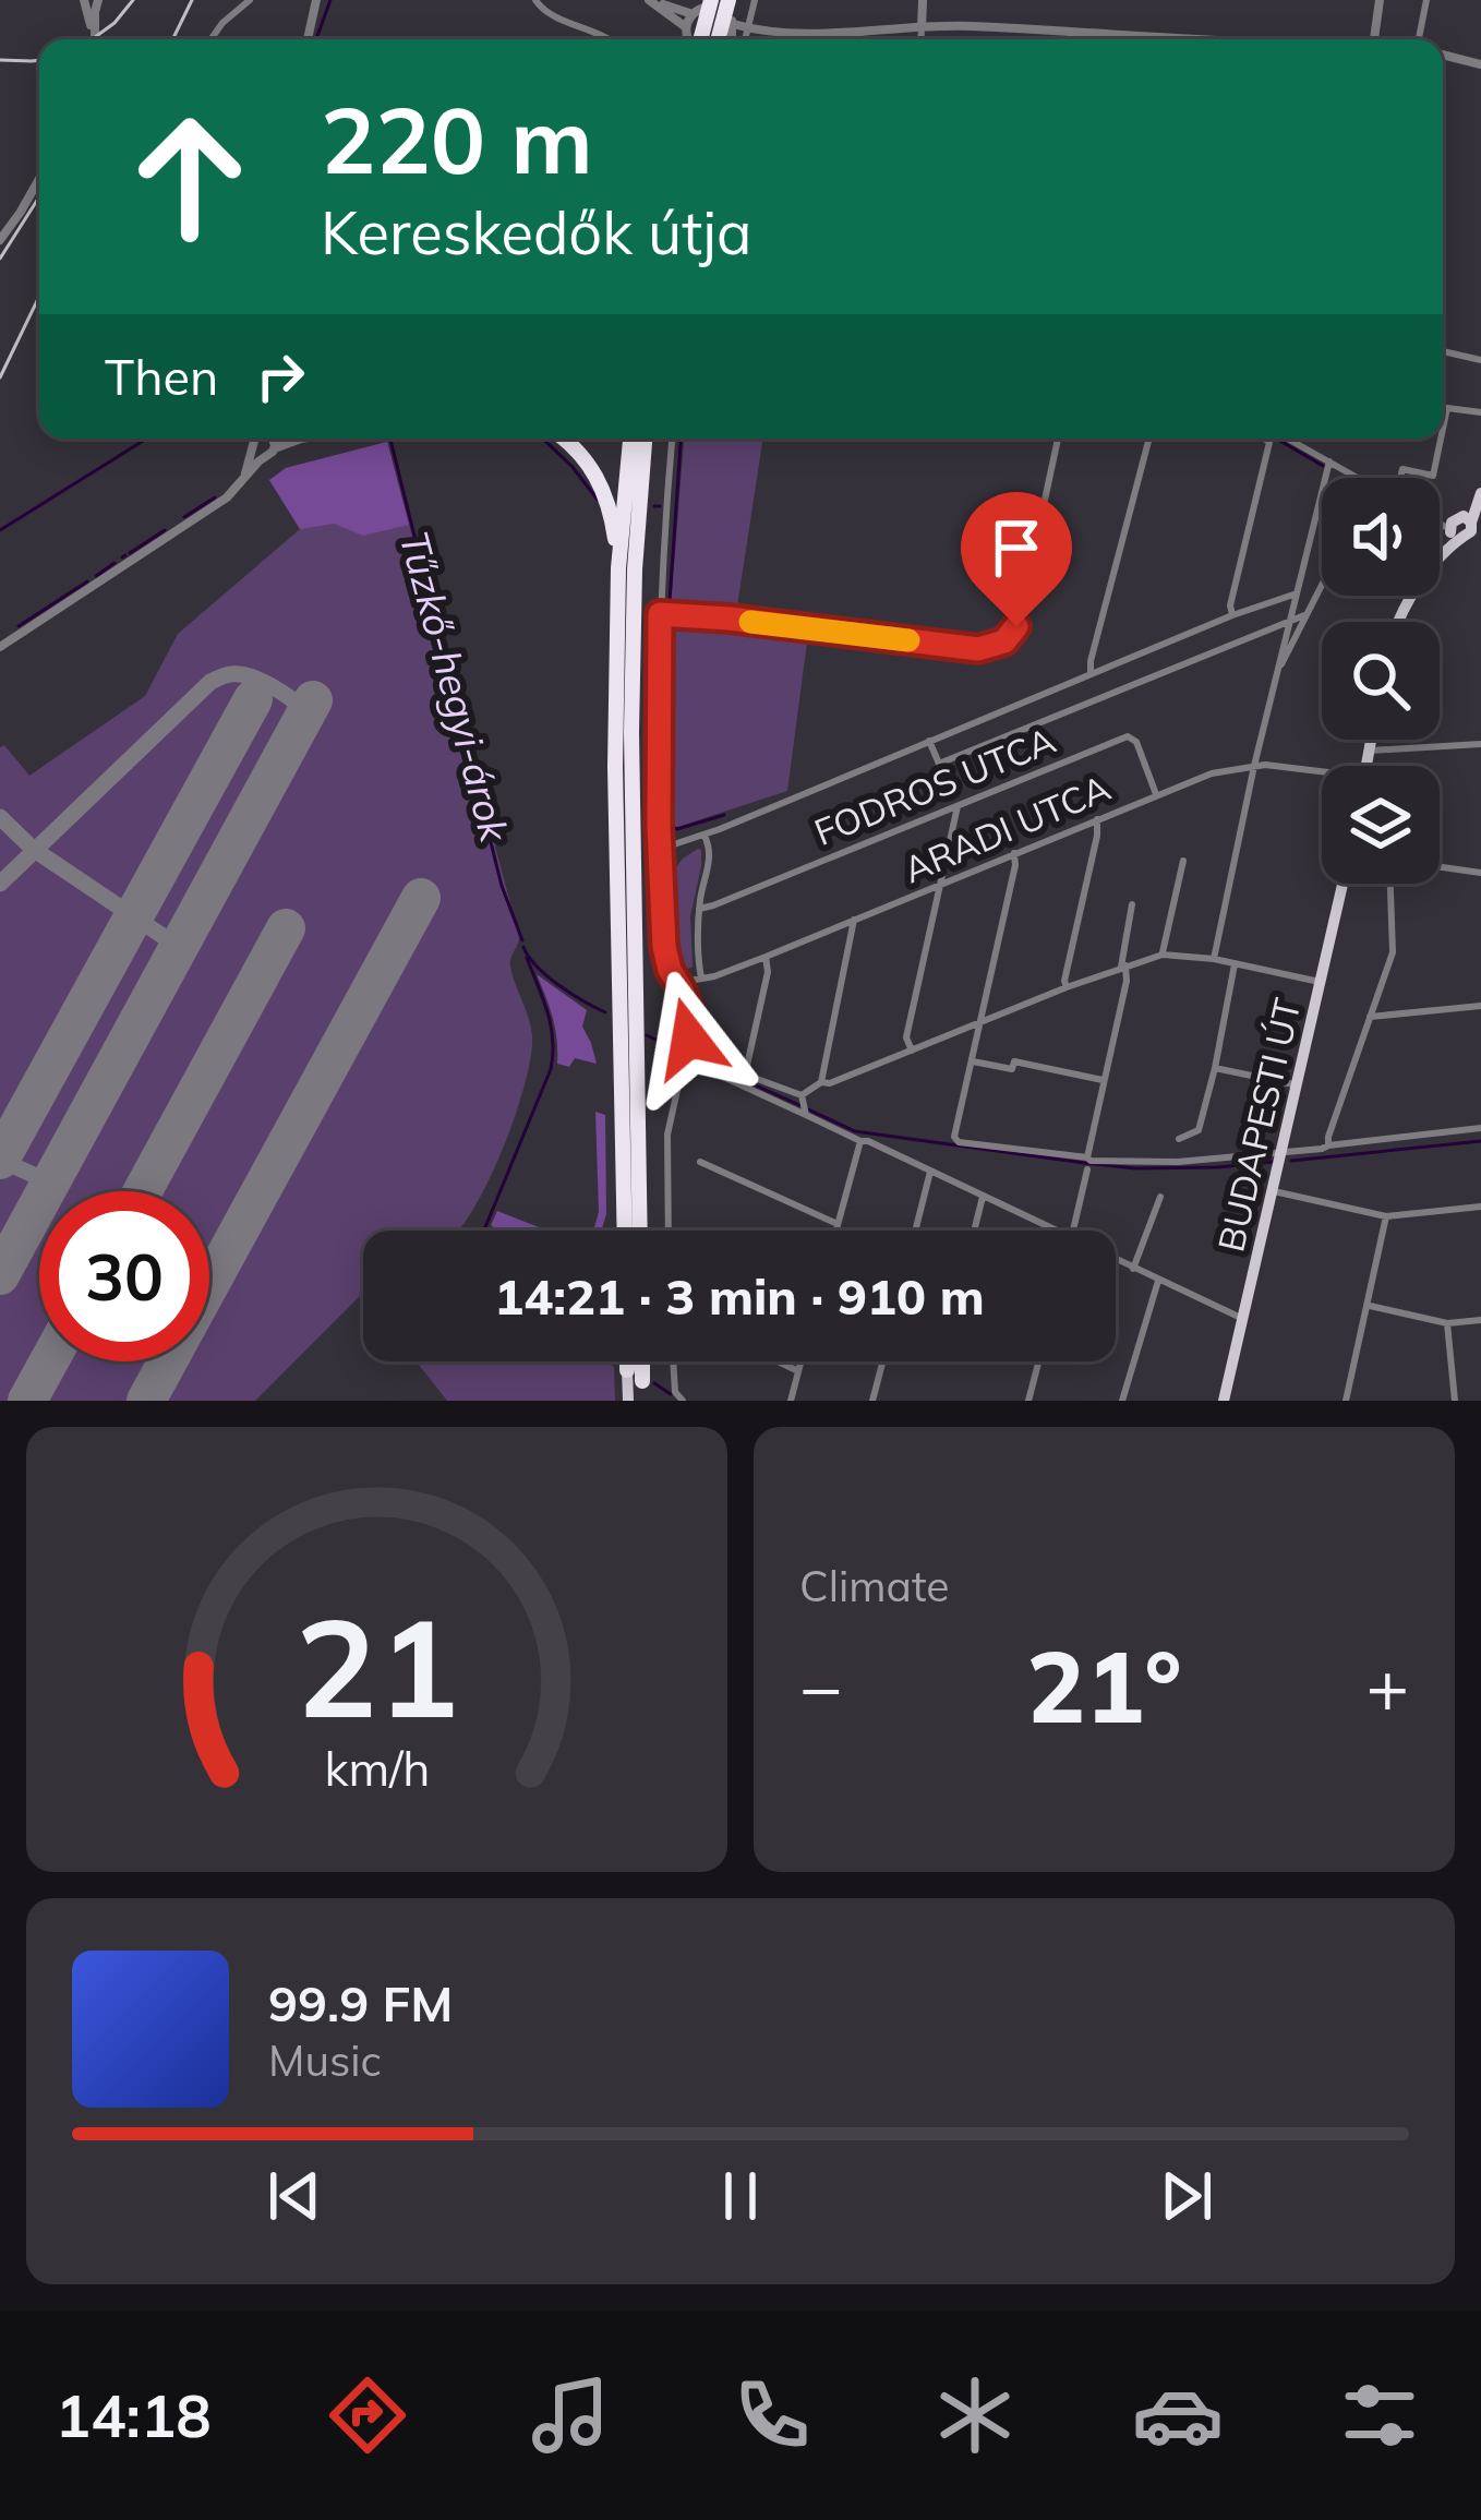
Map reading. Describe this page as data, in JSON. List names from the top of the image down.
{
  "streets": {
    "main road": ["BUDAPESTI ÚT"],
    "street": ["FODROS UTCA", "ARADI UTCA"]
  },
  "crossings": [
    ["FODROS UTCA", "ARADI UTCA"]
  ],
  "water": ["Tűzkő-hegyi-árok"],
  "page": {
    "turn": ["220 m", "Kereskedők útja"],
    "then": "Then",
    "limit": "30",
    "trip": "14:21 · 3 min · 910 m",
    "tile": "Climate",
    "heat": ["−", "21°", "+"],
    "song": ["99.9 FM", "Music"],
    "tabs": "14:18",
    "gauge": ["21", "km/h"]
  }
}
